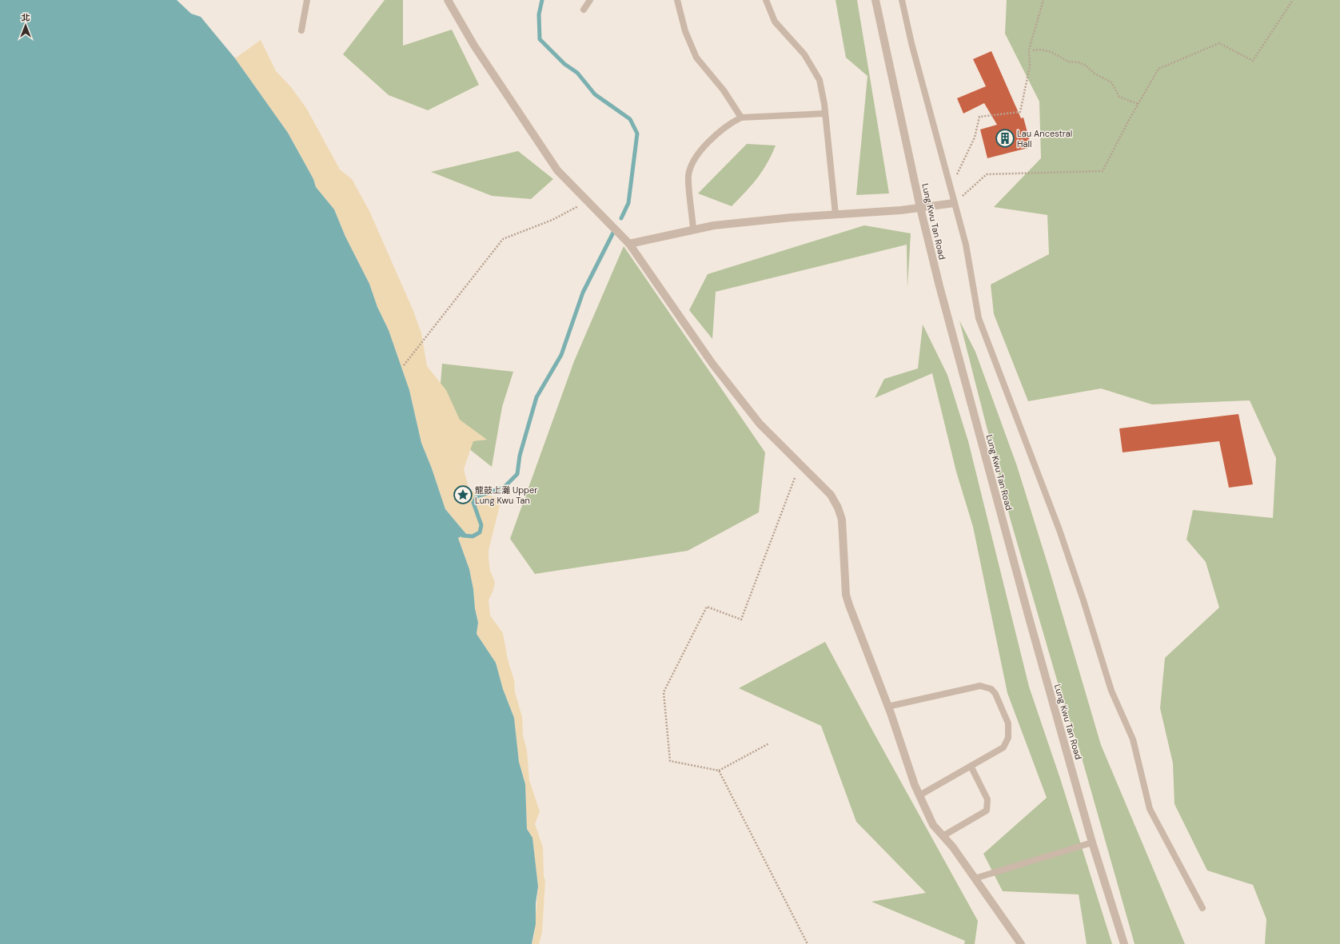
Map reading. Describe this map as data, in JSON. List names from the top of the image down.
{
  "streets": {
    "street": ["Lung Kwu Tan Road"]
  },
  "places": {
    "building": ["Lau Ancestral Hall"],
    "place": ["龍鼓上灘 Upper Lung Kwu Tan"]
  },
  "north": "top"
}
